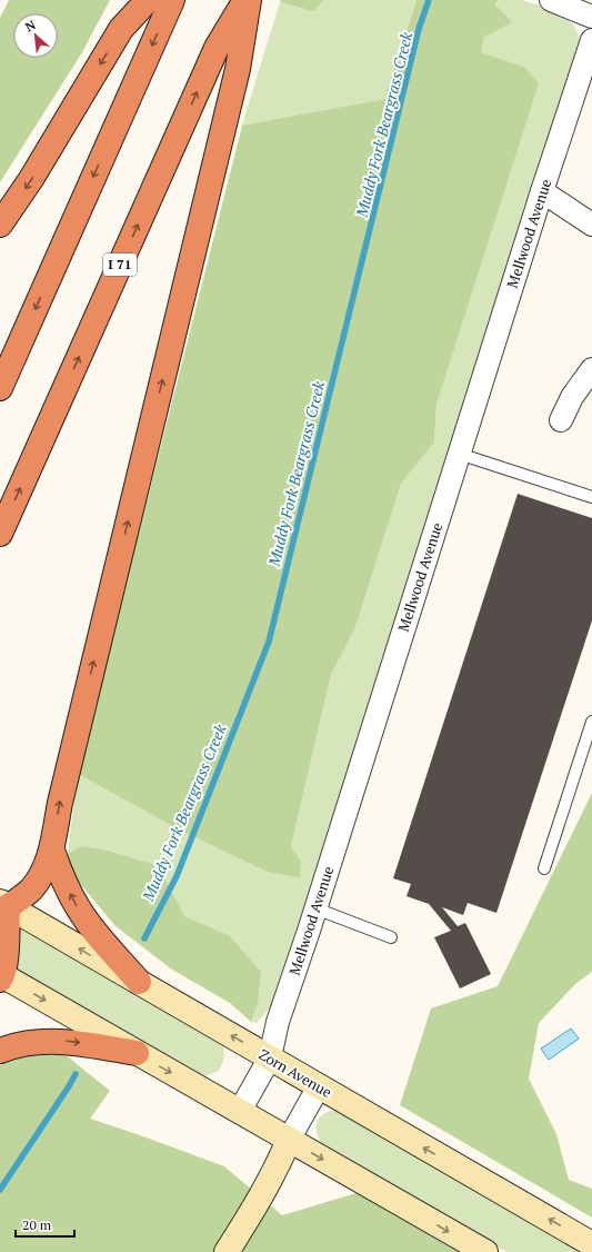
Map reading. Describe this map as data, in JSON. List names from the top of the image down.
{
  "streets": {
    "highway": ["I 71"],
    "main road": ["Zorn Avenue"],
    "street": ["Mellwood Avenue"]
  },
  "crossings": [
    ["Mellwood Avenue", "Zorn Avenue"]
  ],
  "water": ["Muddy Fork Beargrass Creek"],
  "scale_bar": "20 m",
  "north": "top left"
}
